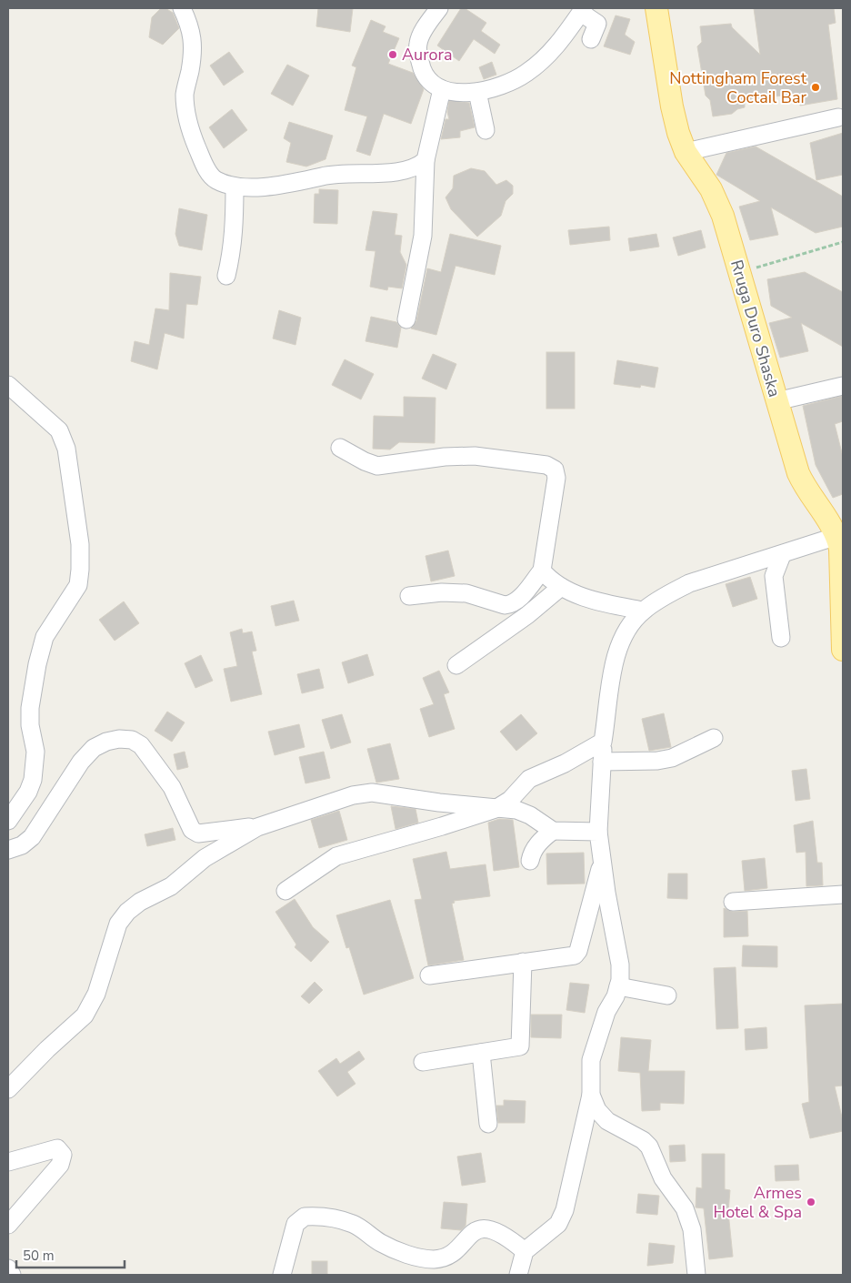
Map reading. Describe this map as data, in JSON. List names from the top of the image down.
{
  "streets": {
    "main road": ["Rruga Duro Shaska"]
  },
  "places": ["Aurora", "Nottingham Forest Coctail Bar", "Armes Hotel & Spa"],
  "scale_bar": "50 m"
}
